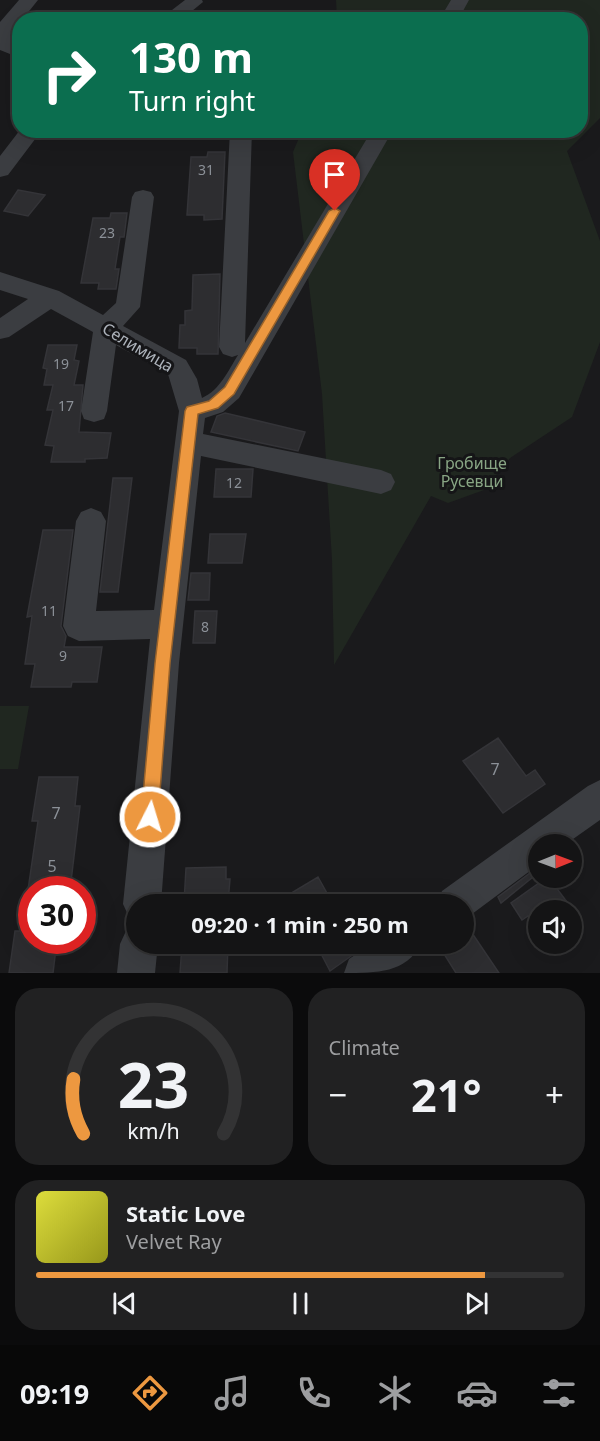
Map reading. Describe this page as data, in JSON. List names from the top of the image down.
{
  "streets": {
    "street": ["Селимица"]
  },
  "parks": ["Гробище Русевци"],
  "house_numbers": [
    "31",
    "23",
    "19",
    "17",
    "12",
    "11",
    "8",
    "9",
    "7",
    "7",
    "5"
  ],
  "north": "right",
  "page": {
    "turn": ["130 m", "Turn right"],
    "limit": "30",
    "trip": "09:20 · 1 min · 250 m",
    "tile": "Climate",
    "heat": ["−", "21°", "+"],
    "song": ["Static Love", "Velvet Ray"],
    "tabs": "09:19",
    "gauge": ["23", "km/h"]
  }
}
